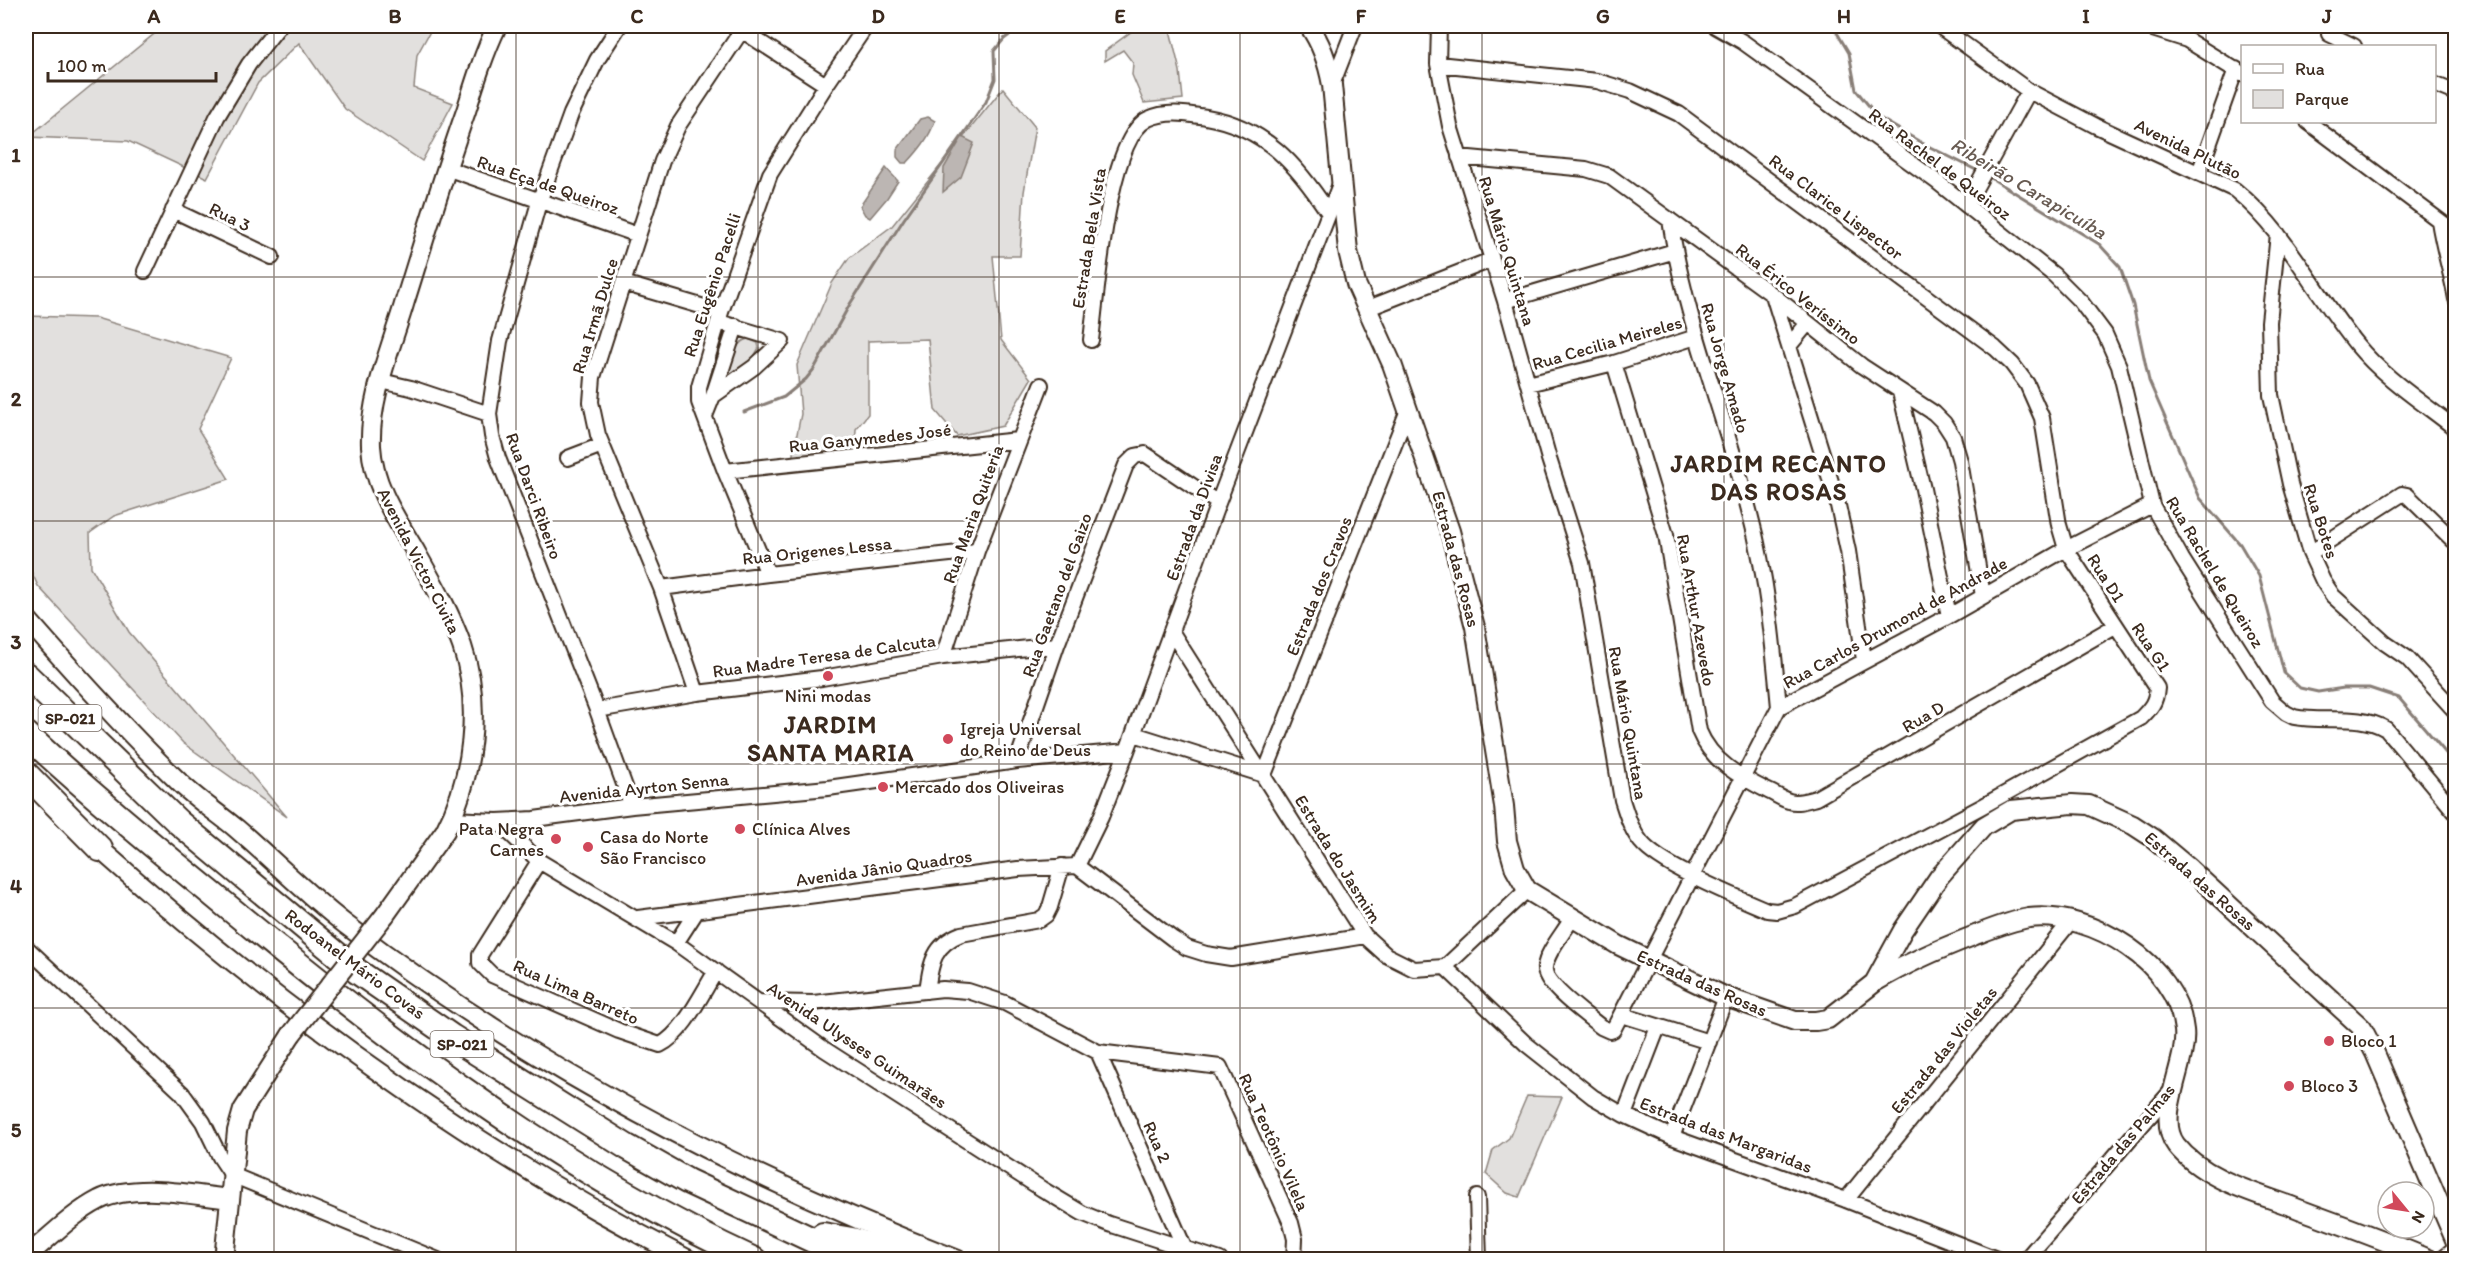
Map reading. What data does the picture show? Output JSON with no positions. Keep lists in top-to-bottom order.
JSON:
{
  "streets": {
    "highway": ["SP-021", "Rodoanel Mário Covas"],
    "main road": ["Estrada das Rosas", "Avenida Victor Civita", "Estrada das Palmas"],
    "street": [
      "Avenida Plutão",
      "Rua Rachel de Queiroz",
      "Rua Eça de Queiroz",
      "Rua Clarice Lispector",
      "Rua 3",
      "Estrada Bela Vista",
      "Rua Mário Quintana",
      "Rua Eugênio Pacelli",
      "Rua Érico Veríssimo",
      "Rua Irmã Dulce",
      "Rua Cecilia Meireles",
      "Rua Jorge Amado",
      "Rua Ganymedes José",
      "Rua Darci Ribeiro",
      "Rua Maria Quiteria",
      "Estrada da Divisa",
      "Rua Botes",
      "Rua Origenes Lessa",
      "Rua D1",
      "Estrada dos Cravos",
      "Rua Gaetano del Gaizo",
      "Rua Arthur Azevedo",
      "Rua Carlos Drumond de Andrade",
      "Rua G1",
      "Rua Madre Teresa de Calcuta",
      "Rua D",
      "Avenida Ayrton Senna",
      "Estrada do Jasmim",
      "Avenida Jânio Quadros",
      "Rua Lima Barreto",
      "Avenida Ulysses Guimarães",
      "Estrada das Violetas",
      "Estrada das Margaridas",
      "Rua 2",
      "Rua Teotônio Vilela"
    ]
  },
  "crossings": [
    ["Avenida Plutão", "Rua Botes"],
    ["Rua Rachel de Queiroz", "Rua Carlos Drumond de Andrade"],
    ["Rua Eça de Queiroz", "Rua Irmã Dulce"],
    ["Rua Eça de Queiroz", "Rua Darci Ribeiro"],
    ["Rua Eça de Queiroz", "Avenida Victor Civita"],
    ["Rua Clarice Lispector", "Rua Mário Quintana"],
    ["Rua Clarice Lispector", "Rua D1"],
    ["Rua Clarice Lispector", "Rua Carlos Drumond de Andrade"],
    ["Estrada Bela Vista", "Estrada da Divisa"],
    ["Rua Mário Quintana", "Rua Érico Veríssimo"],
    ["Rua Mário Quintana", "Rua Cecilia Meireles"],
    ["Rua Mário Quintana", "Rua Carlos Drumond de Andrade"],
    ["Rua Mário Quintana", "Rua G1"],
    ["Rua Eugênio Pacelli", "Rua Ganymedes José"],
    ["Rua Eugênio Pacelli", "Rua Origenes Lessa"],
    ["Rua Érico Veríssimo", "Rua Jorge Amado"],
    ["Rua Érico Veríssimo", "Rua Carlos Drumond de Andrade"],
    ["Rua Irmã Dulce", "Rua Origenes Lessa"],
    ["Rua Irmã Dulce", "Rua Madre Teresa de Calcuta"],
    ["Rua Cecilia Meireles", "Rua Jorge Amado"],
    ["Rua Cecilia Meireles", "Rua Arthur Azevedo"],
    ["Rua Jorge Amado", "Rua Carlos Drumond de Andrade"],
    ["Rua Ganymedes José", "Rua Maria Quiteria"],
    ["Rua Darci Ribeiro", "Rua Madre Teresa de Calcuta"],
    ["Rua Darci Ribeiro", "Avenida Ayrton Senna"],
    ["Rua Maria Quiteria", "Rua Origenes Lessa"],
    ["Rua Maria Quiteria", "Rua Madre Teresa de Calcuta"],
    ["Estrada da Divisa", "Estrada das Rosas"],
    ["Estrada da Divisa", "Rua Gaetano del Gaizo"],
    ["Estrada da Divisa", "Avenida Ayrton Senna"],
    ["Estrada da Divisa", "Estrada do Jasmim"],
    ["Estrada da Divisa", "Avenida Jânio Quadros"],
    ["Estrada das Rosas", "Estrada dos Cravos"],
    ["Estrada das Rosas", "Rua Carlos Drumond de Andrade"],
    ["Estrada das Rosas", "Estrada das Palmas"],
    ["Avenida Victor Civita", "Avenida Ayrton Senna"],
    ["Rua D1", "Rua Carlos Drumond de Andrade"],
    ["Rua D1", "Rua G1"],
    ["Rua D1", "Rua D"],
    ["Estrada dos Cravos", "Estrada do Jasmim"],
    ["Rua Gaetano del Gaizo", "Rua Madre Teresa de Calcuta"],
    ["Rua Gaetano del Gaizo", "Avenida Ayrton Senna"],
    ["Rua Arthur Azevedo", "Rua Carlos Drumond de Andrade"],
    ["Rua Arthur Azevedo", "Rua D"],
    ["Rua Carlos Drumond de Andrade", "Rua D"],
    ["Rua G1", "Rua D"],
    ["Avenida Ayrton Senna", "Avenida Ulysses Guimarães"],
    ["Estrada do Jasmim", "Estrada das Margaridas"],
    ["Avenida Jânio Quadros", "Avenida Ulysses Guimarães"],
    ["Rua Lima Barreto", "Avenida Ulysses Guimarães"],
    ["Avenida Ulysses Guimarães", "Rua 2"],
    ["Avenida Ulysses Guimarães", "Rua Teotônio Vilela"],
    ["Estrada das Violetas", "Estrada das Margaridas"],
    ["Estrada das Violetas", "Estrada das Palmas"],
    ["Rua 2", "Rua Teotônio Vilela"]
  ],
  "districts": ["JARDIM RECANTO DAS ROSAS", "JARDIM SANTA MARIA"],
  "water": ["Ribeirão Carapicuíba"],
  "places": [
    "Nini modas",
    "Igreja Universal do Reino de Deus",
    "Mercado dos Oliveiras",
    "Clínica Alves",
    "Pata Negra Carnes",
    "Casa do Norte São Francisco",
    "Bloco 1",
    "Bloco 3"
  ],
  "legend": ["Rua", "Parque"],
  "scale_bar": "100 m",
  "north": "bottom right",
  "grid": {
    "columns": [
      "A",
      "B",
      "C",
      "D",
      "E",
      "F",
      "G",
      "H",
      "I",
      "J"
    ],
    "rows": [
      "1",
      "2",
      "3",
      "4",
      "5"
    ]
  }
}
